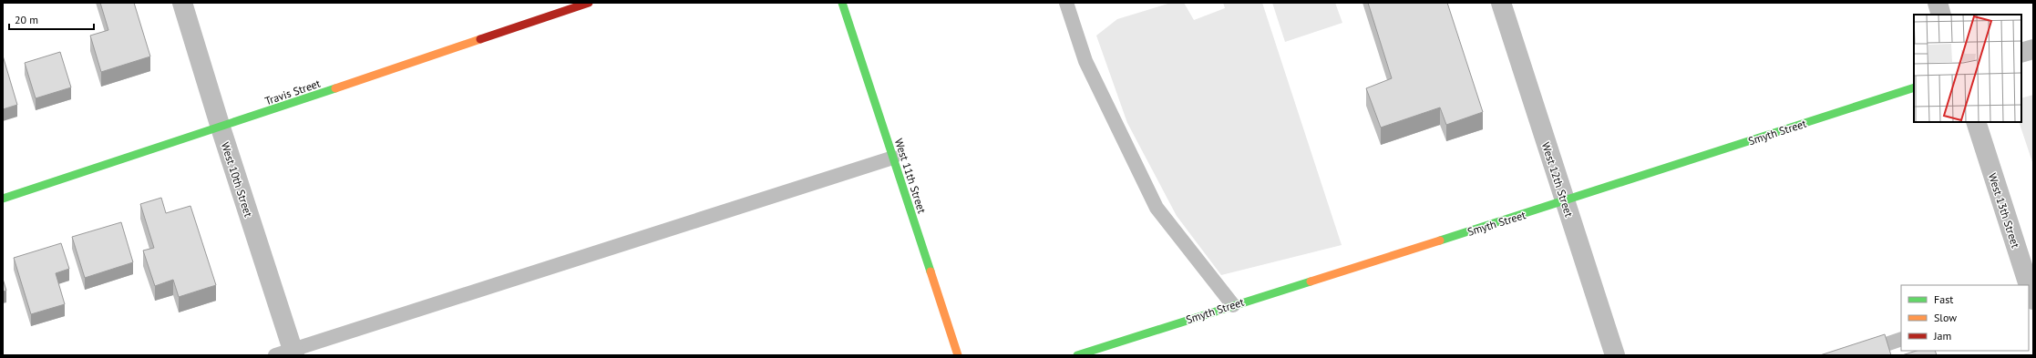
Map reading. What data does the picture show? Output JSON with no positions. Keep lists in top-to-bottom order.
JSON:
{
  "streets": {
    "street": [
      "Travis Street",
      "Smyth Street",
      "West 11th Street",
      "West 10th Street",
      "West 12th Street",
      "West 13th Street"
    ]
  },
  "crossings": [
    ["Travis Street", "West 10th Street"],
    ["Smyth Street", "West 12th Street"]
  ],
  "legend": ["Fast", "Slow", "Jam"],
  "scale_bar": "20 m"
}
